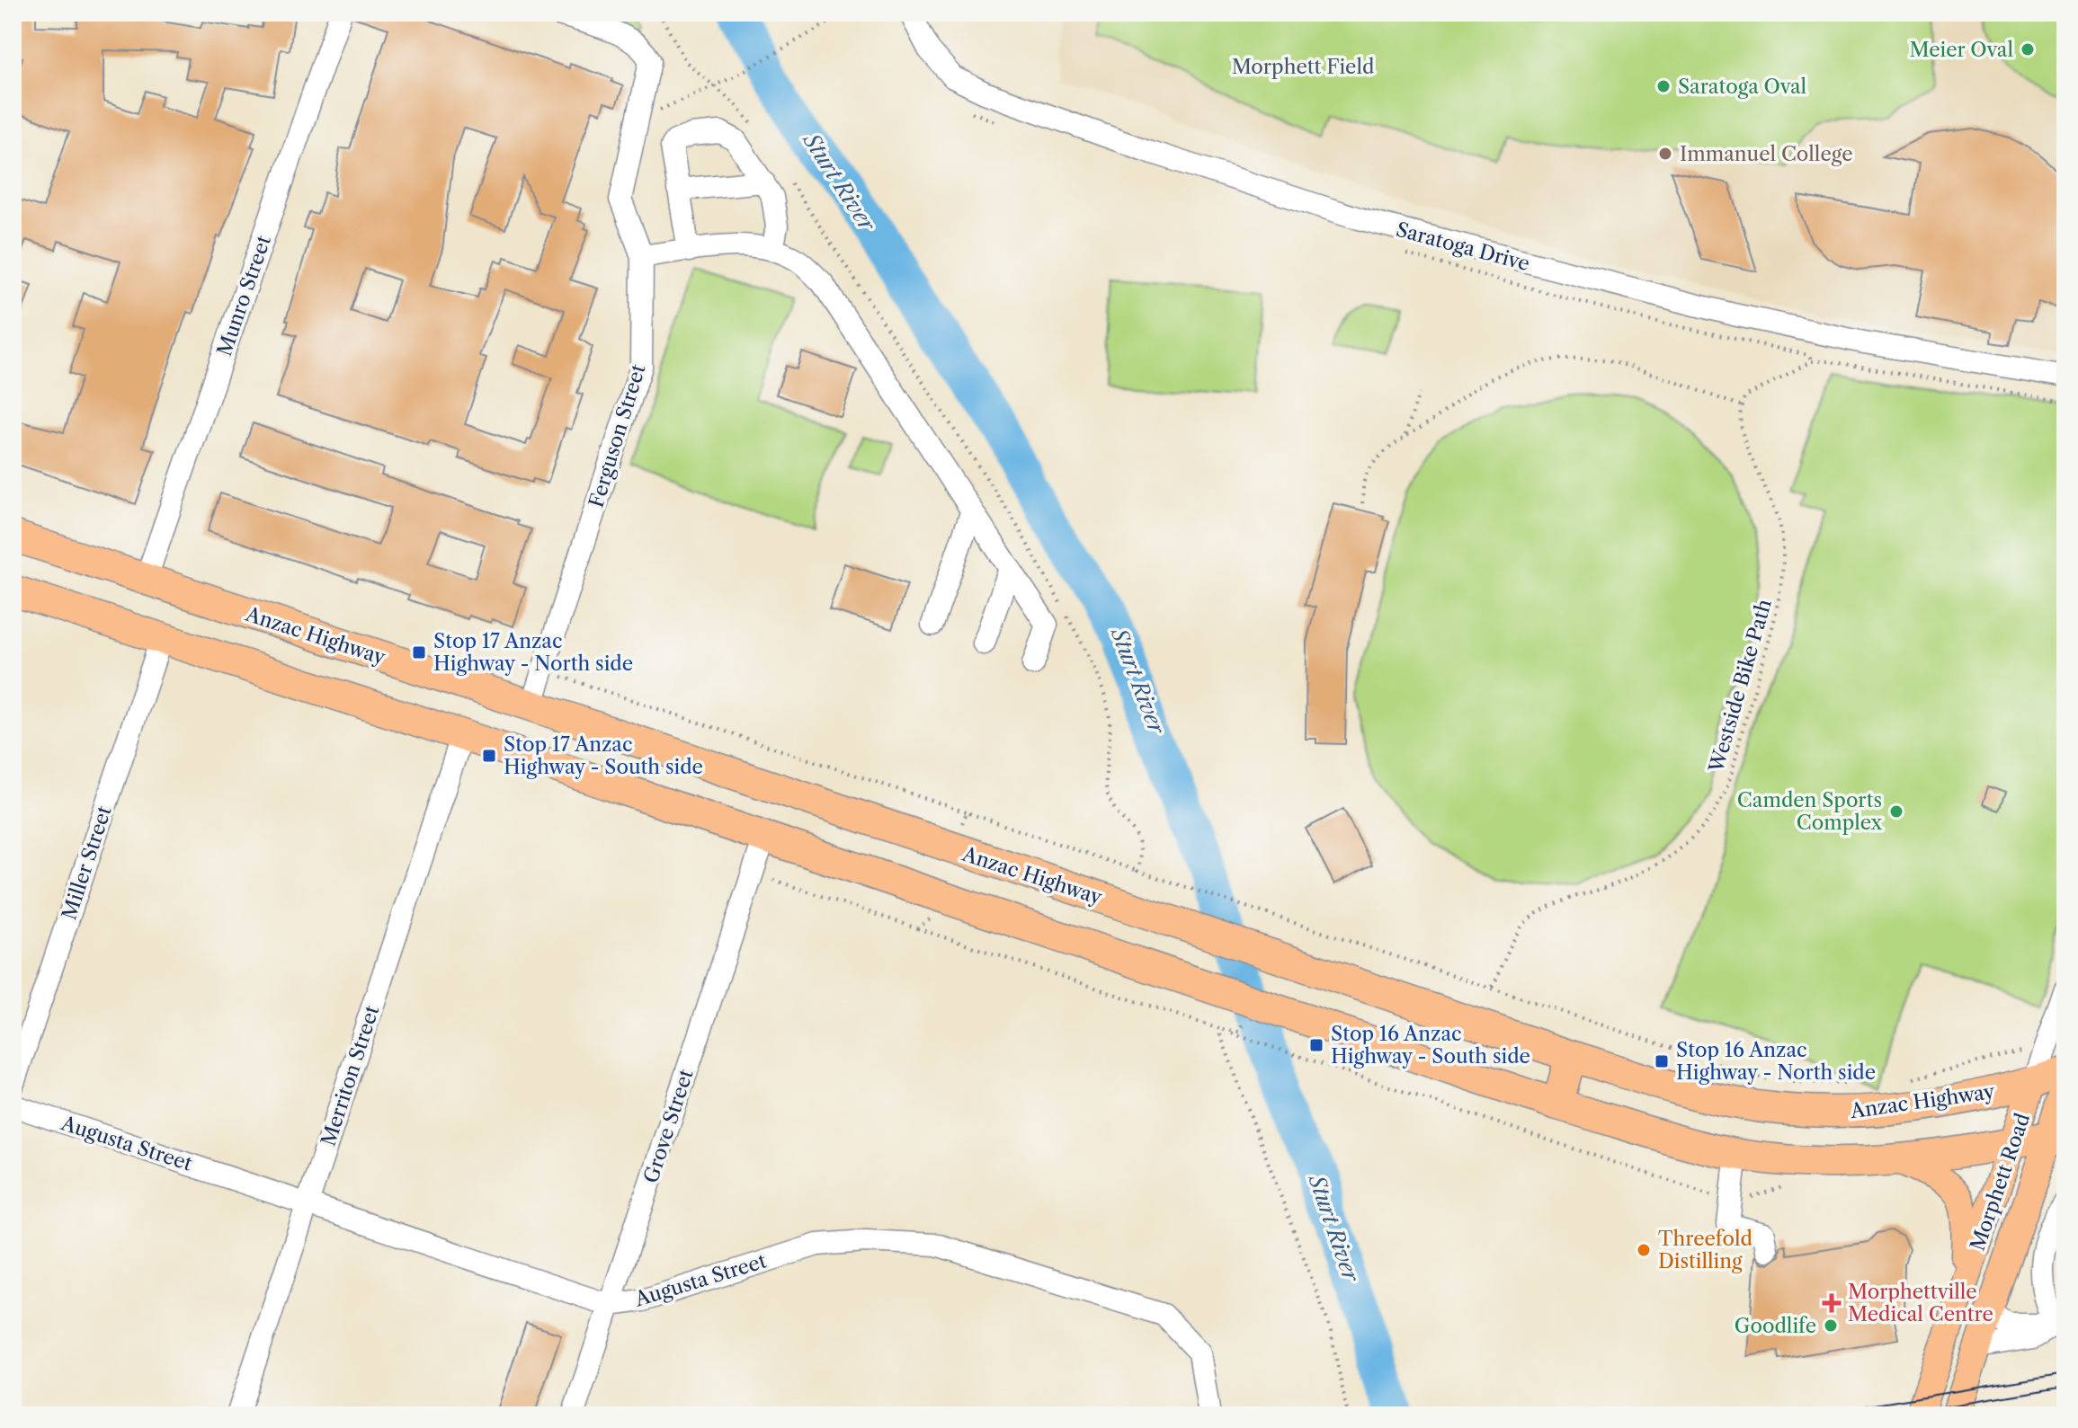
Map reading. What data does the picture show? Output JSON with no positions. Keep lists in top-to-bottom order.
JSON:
{
  "streets": {
    "highway": ["Anzac Highway"],
    "main road": ["Morphett Road"],
    "street": [
      "Saratoga Drive",
      "Munro Street",
      "Ferguson Street",
      "Miller Street",
      "Merriton Street",
      "Grove Street",
      "Augusta Street"
    ],
    "path": ["Westside Bike Path"]
  },
  "crossings": [
    ["Munro Street", "Anzac Highway"],
    ["Ferguson Street", "Anzac Highway"],
    ["Anzac Highway", "Morphett Road"],
    ["Merriton Street", "Augusta Street"],
    ["Grove Street", "Augusta Street"]
  ],
  "water": ["Sturt River"],
  "parks": ["Morphett Field"],
  "places": {
    "other": [
      "Meier Oval",
      "Saratoga Oval",
      "Immanuel College",
      "Camden Sports Complex",
      "Threefold Distilling",
      "Goodlife"
    ],
    "transit": [
      "Stop 17 Anzac Highway - North side",
      "Stop 17 Anzac Highway - South side",
      "Stop 16 Anzac Highway - South side",
      "Stop 16 Anzac Highway - North side"
    ],
    "health": ["Morphettville Medical Centre"]
  }
}
